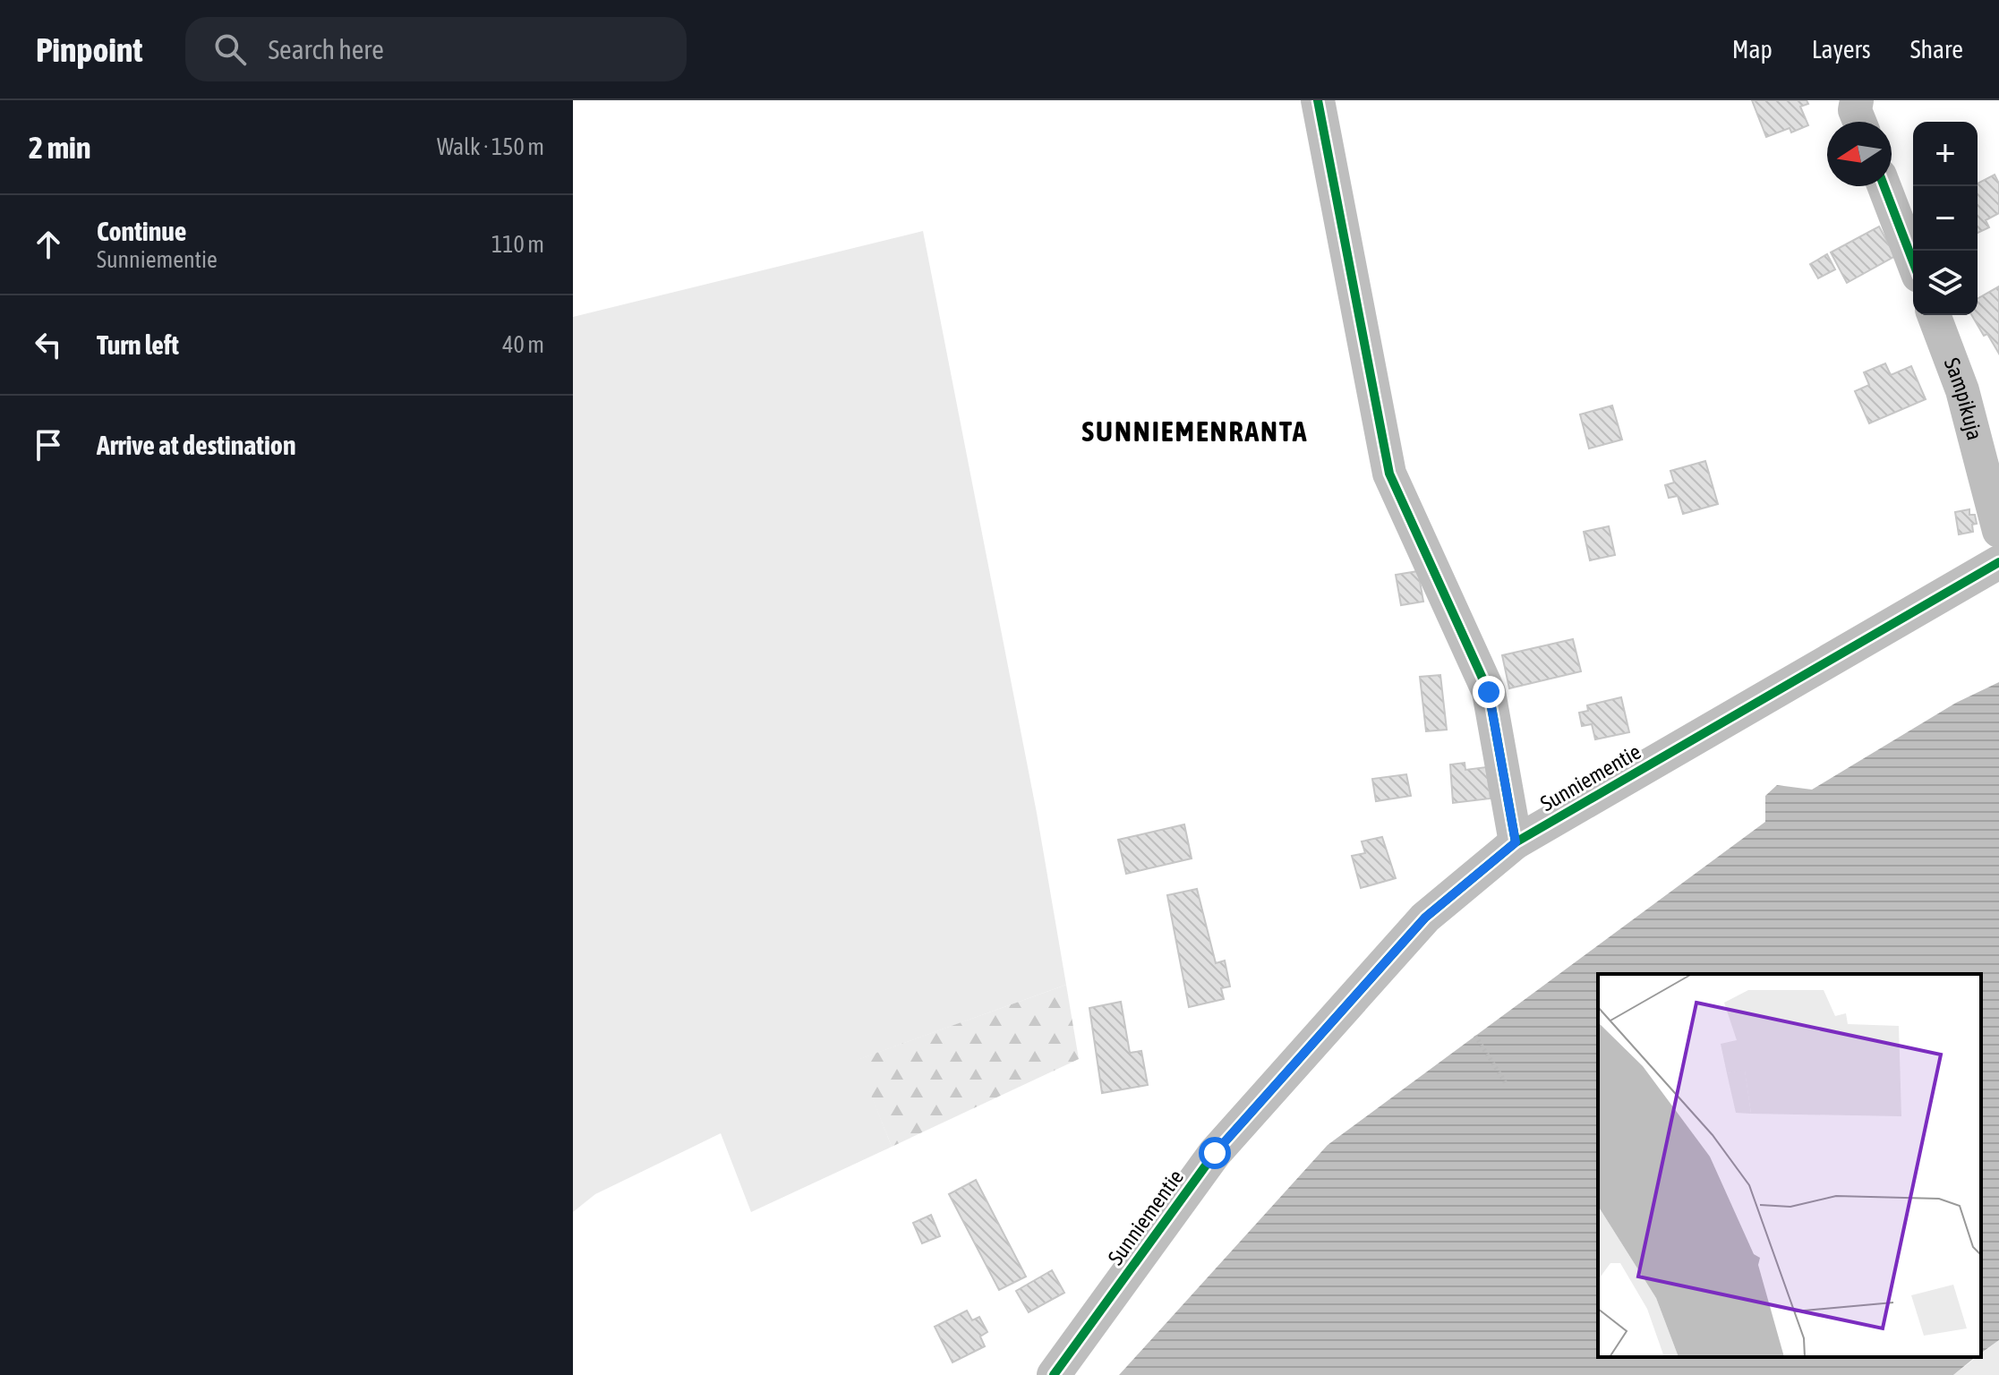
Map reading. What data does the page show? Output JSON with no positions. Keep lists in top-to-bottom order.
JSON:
{
  "streets": {
    "street": ["Sampikuja", "Sunniementie"]
  },
  "districts": ["SUNNIEMENRANTA"],
  "north": "left",
  "page": {
    "header": "Pinpoint",
    "search": "Search here",
    "nav": ["Map", "Layers", "Share"],
    "heading": ["2 min", "Walk · 150 m"],
    "map_buttons": ["+", "−"],
    "list": [
      ["Continue", "Sunniementie", "110 m"],
      ["Turn left", "40 m"],
      "Arrive at destination"
    ]
  }
}
